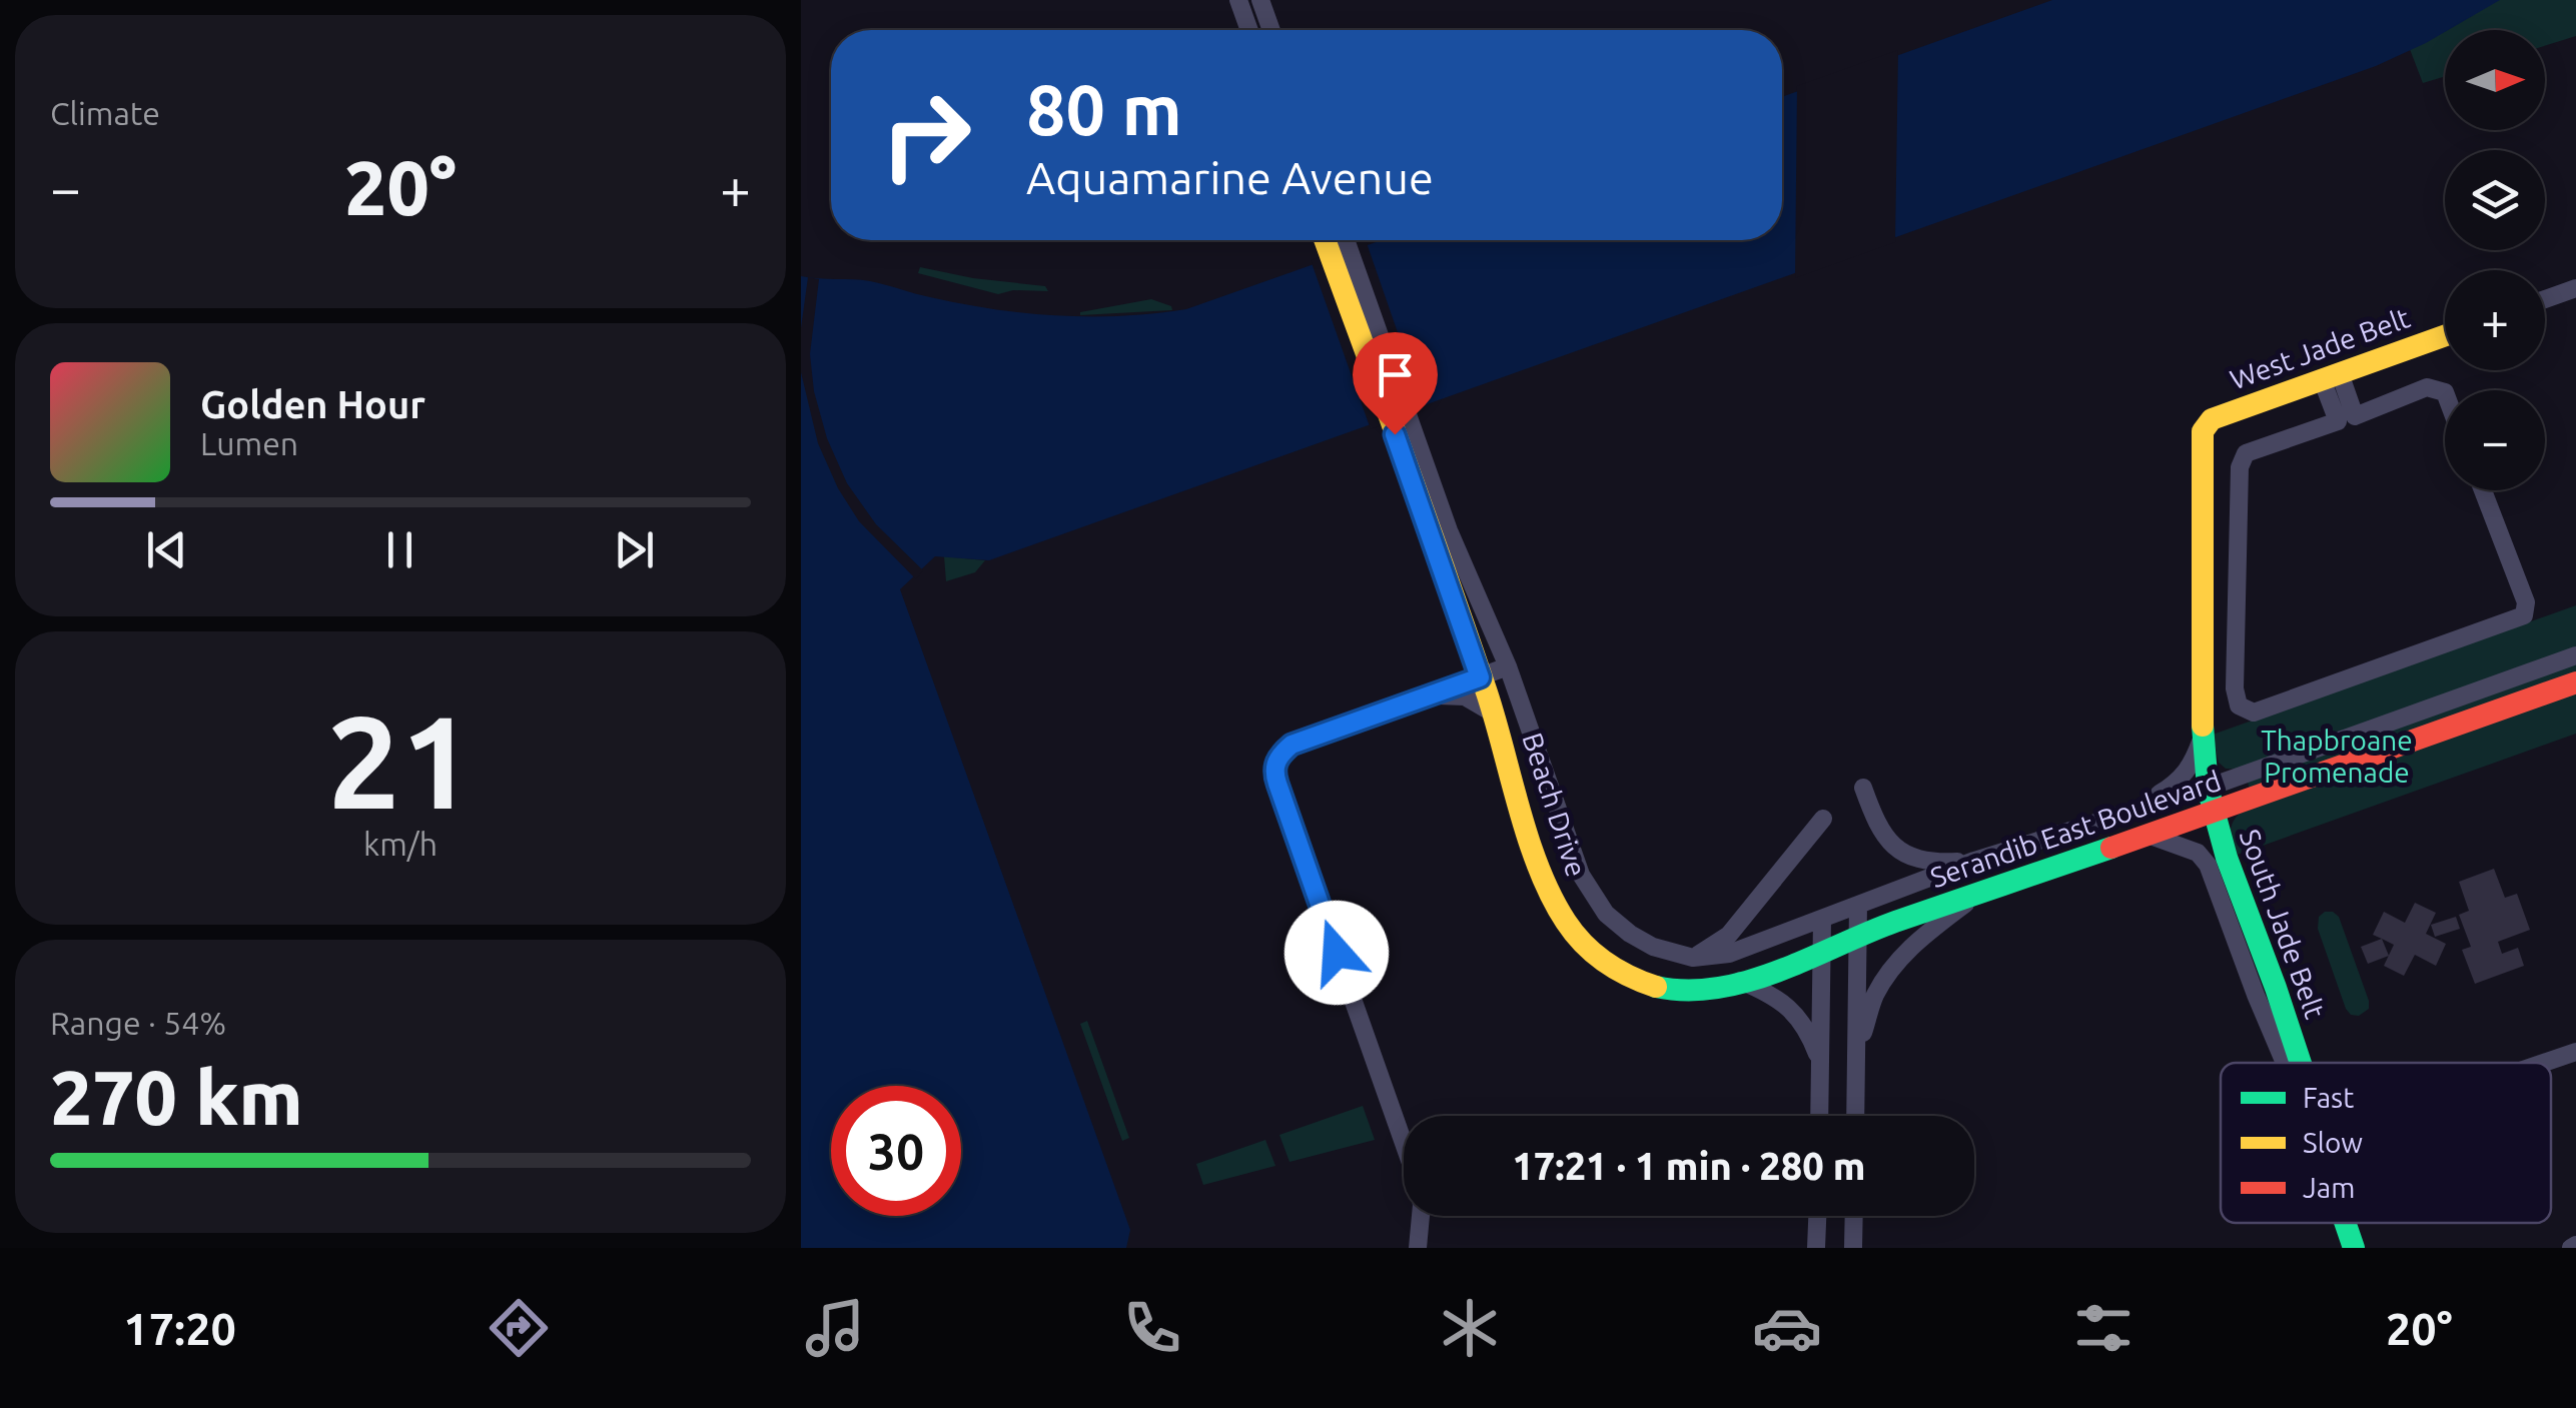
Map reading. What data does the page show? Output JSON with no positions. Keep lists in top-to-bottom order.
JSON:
{
  "streets": {
    "street": [
      "West Jade Belt",
      "Beach Drive",
      "Serandib East Boulevard",
      "South Jade Belt"
    ]
  },
  "crossings": [
    ["West Jade Belt", "South Jade Belt"],
    ["Beach Drive", "Serandib East Boulevard"],
    ["Serandib East Boulevard", "South Jade Belt"]
  ],
  "parks": ["Thapbroane Promenade"],
  "legend": ["Fast", "Slow", "Jam"],
  "north": "right",
  "page": {
    "tile": [
      "Climate",
      ["21", "km/h"],
      ["Range · 54%", "270 km"]
    ],
    "map_buttons": ["+", "−"],
    "turn": ["80 m", "Aquamarine Avenue"],
    "heat": ["−", "20°", "+"],
    "song": ["Golden Hour", "Lumen"],
    "limit": "30",
    "trip": "17:21 · 1 min · 280 m",
    "tabs": ["17:20", "20°"]
  }
}
